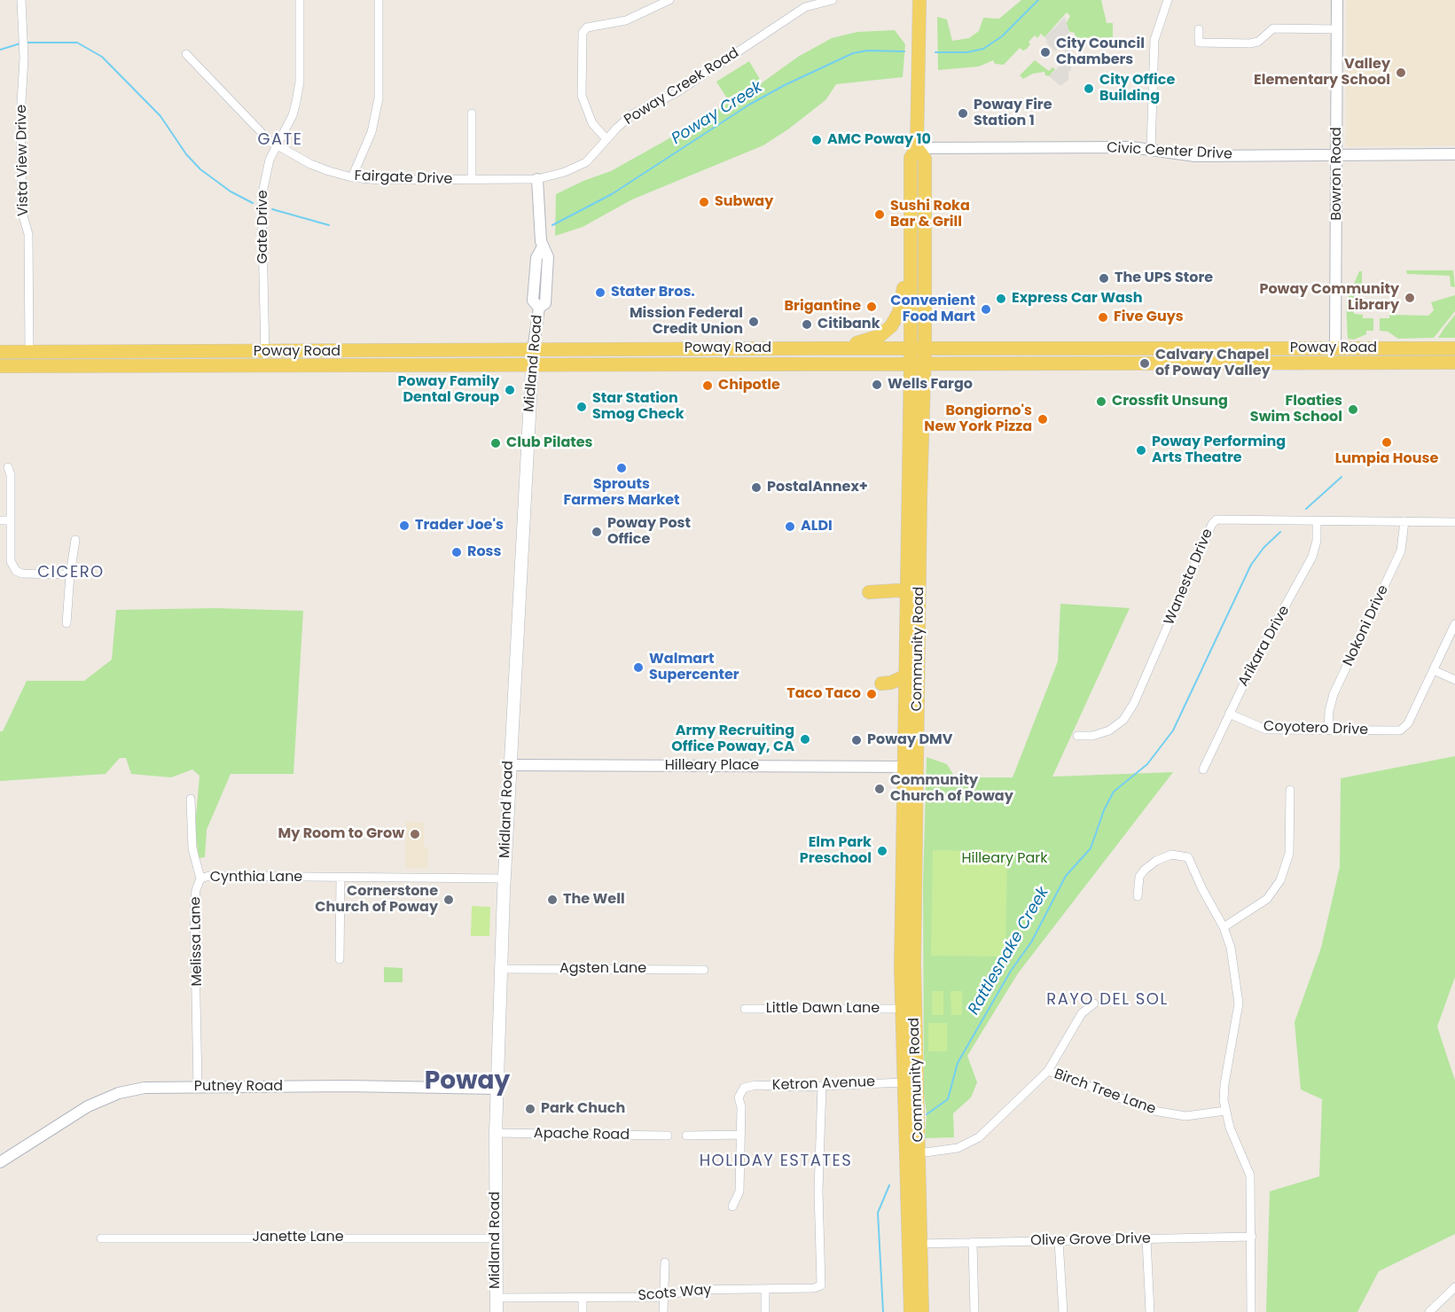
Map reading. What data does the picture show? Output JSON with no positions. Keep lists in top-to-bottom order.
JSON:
{
  "streets": {
    "main road": ["Poway Road", "Midland Road", "Community Road"],
    "street": [
      "Poway Creek Road",
      "Civic Center Drive",
      "Vista View Drive",
      "Bowron Road",
      "Fairgate Drive",
      "Gate Drive",
      "Wanesta Drive",
      "Nokoni Drive",
      "Arikara Drive",
      "Coyotero Drive",
      "Hilleary Place",
      "Cynthia Lane",
      "Melissa Lane",
      "Agsten Lane",
      "Little Dawn Lane",
      "Ketron Avenue",
      "Putney Road",
      "Birch Tree Lane",
      "Apache Road",
      "Janette Lane",
      "Olive Grove Drive",
      "Scots Way"
    ]
  },
  "crossings": [
    ["Poway Creek Road", "Fairgate Drive"],
    ["Poway Creek Road", "Midland Road"],
    ["Civic Center Drive", "Bowron Road"],
    ["Civic Center Drive", "Community Road"],
    ["Vista View Drive", "Poway Road"],
    ["Bowron Road", "Poway Road"],
    ["Fairgate Drive", "Gate Drive"],
    ["Fairgate Drive", "Midland Road"],
    ["Gate Drive", "Poway Road"],
    ["Poway Road", "Midland Road"],
    ["Poway Road", "Community Road"],
    ["Midland Road", "Hilleary Place"],
    ["Midland Road", "Cynthia Lane"],
    ["Midland Road", "Agsten Lane"],
    ["Midland Road", "Putney Road"],
    ["Midland Road", "Apache Road"],
    ["Midland Road", "Janette Lane"],
    ["Midland Road", "Scots Way"],
    ["Wanesta Drive", "Nokoni Drive"],
    ["Wanesta Drive", "Arikara Drive"],
    ["Nokoni Drive", "Coyotero Drive"],
    ["Arikara Drive", "Coyotero Drive"],
    ["Community Road", "Hilleary Place"],
    ["Community Road", "Little Dawn Lane"],
    ["Community Road", "Ketron Avenue"],
    ["Community Road", "Olive Grove Drive"],
    ["Cynthia Lane", "Melissa Lane"],
    ["Melissa Lane", "Putney Road"],
    ["Ketron Avenue", "Scots Way"]
  ],
  "districts": [
    "GATE",
    "CICERO",
    "RAYO DEL SOL",
    "Poway",
    "HOLIDAY ESTATES"
  ],
  "water": ["Poway Creek", "Rattlesnake Creek"],
  "parks": ["Hilleary Park"],
  "places": [
    "City Council Chambers",
    "Valley Elementary School",
    "City Office Building",
    "Poway Fire Station 1",
    "AMC Poway 10",
    "Subway",
    "Sushi Roka Bar & Grill",
    "The UPS Store",
    "Stater Bros.",
    "Poway Community Library",
    "Express Car Wash",
    "Brigantine",
    "Convenient Food Mart",
    "Five Guys",
    "Mission Federal Credit Union",
    "Citibank",
    "Calvary Chapel of Poway Valley",
    "Wells Fargo",
    "Chipotle",
    "Poway Family Dental Group",
    "Crossfit Unsung",
    "Star Station Smog Check",
    "Floaties Swim School",
    "Bongiorno's New York Pizza",
    "Lumpia House",
    "Club Pilates",
    "Poway Performing Arts Theatre",
    "Sprouts Farmers Market",
    "PostalAnnex+",
    "Trader Joe's",
    "ALDI",
    "Poway Post Office",
    "Ross",
    "Walmart Supercenter",
    "Taco Taco",
    "Army Recruiting Office Poway, CA",
    "Poway DMV",
    "Community Church of Poway",
    "My Room to Grow",
    "Elm Park Preschool",
    "Cornerstone Church of Poway",
    "The Well",
    "Park Chuch"
  ]
}
